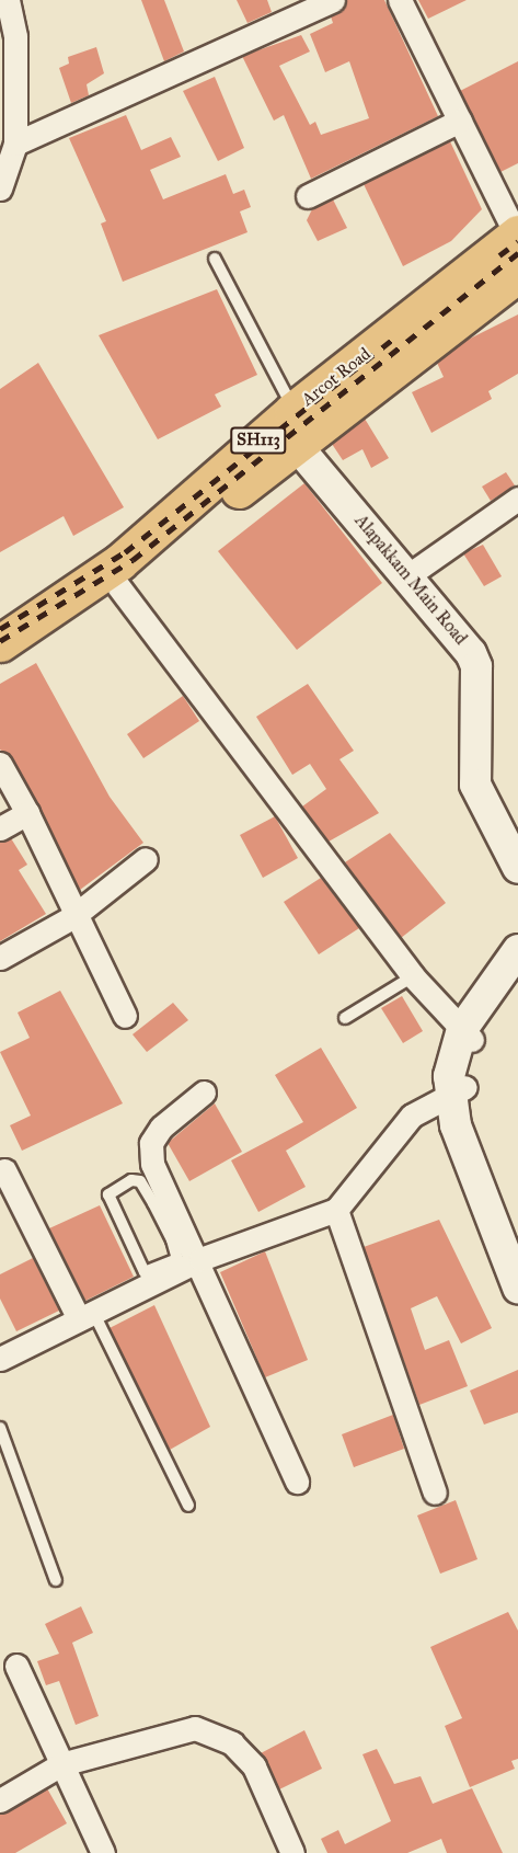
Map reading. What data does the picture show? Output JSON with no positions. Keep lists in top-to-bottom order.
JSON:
{
  "streets": {
    "main road": ["Arcot Road", "SH113", "Alapakkam Main Road"]
  },
  "crossings": [
    ["Arcot Road", "Alapakkam Main Road"]
  ]
}
